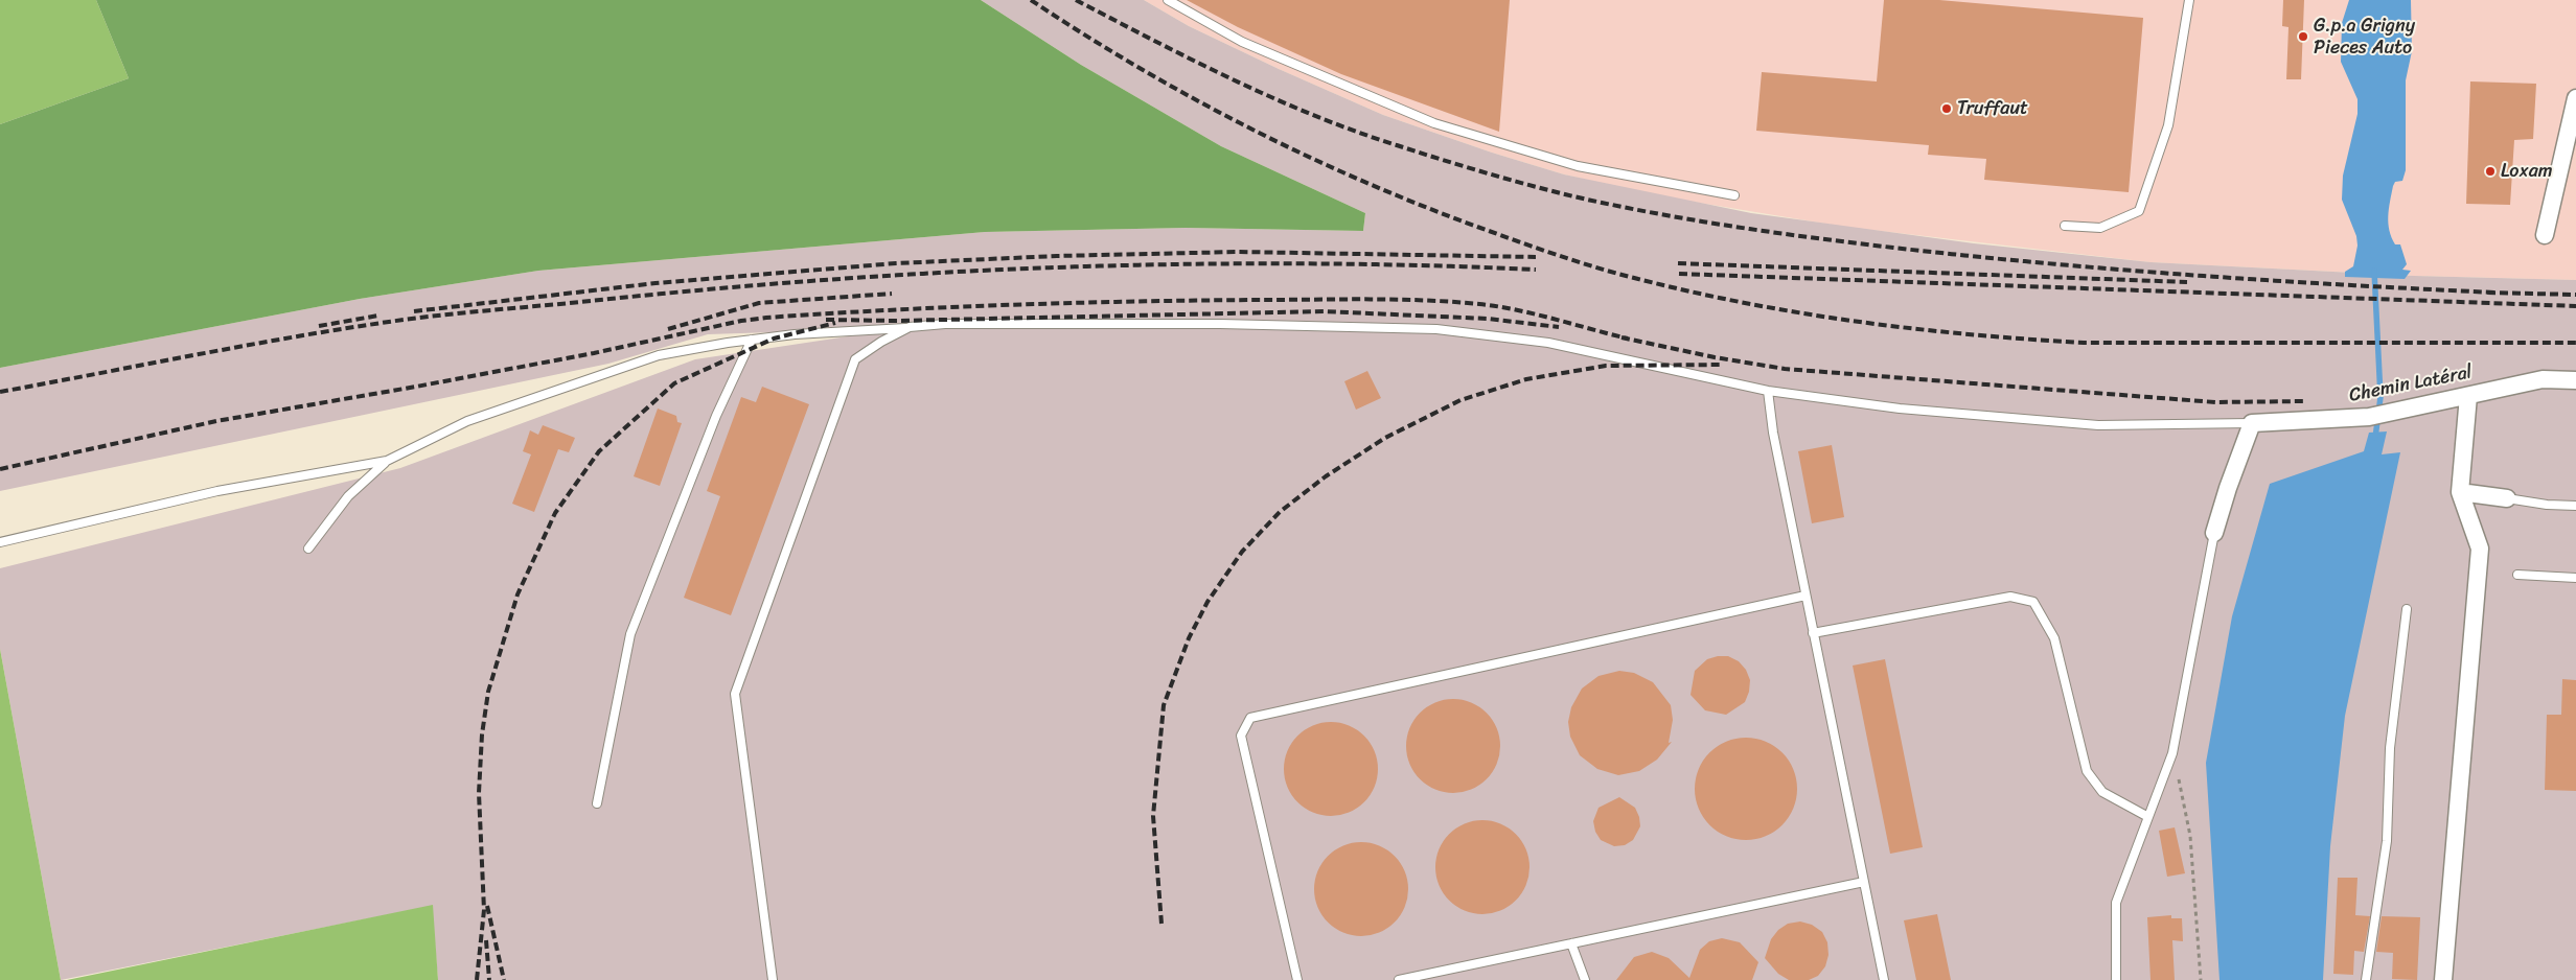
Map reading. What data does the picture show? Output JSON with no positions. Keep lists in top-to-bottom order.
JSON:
{
  "streets": {
    "street": ["Chemin Latéral"]
  },
  "places": ["G.p.a Grigny Pieces Auto", "Truffaut", "Loxam"]
}
